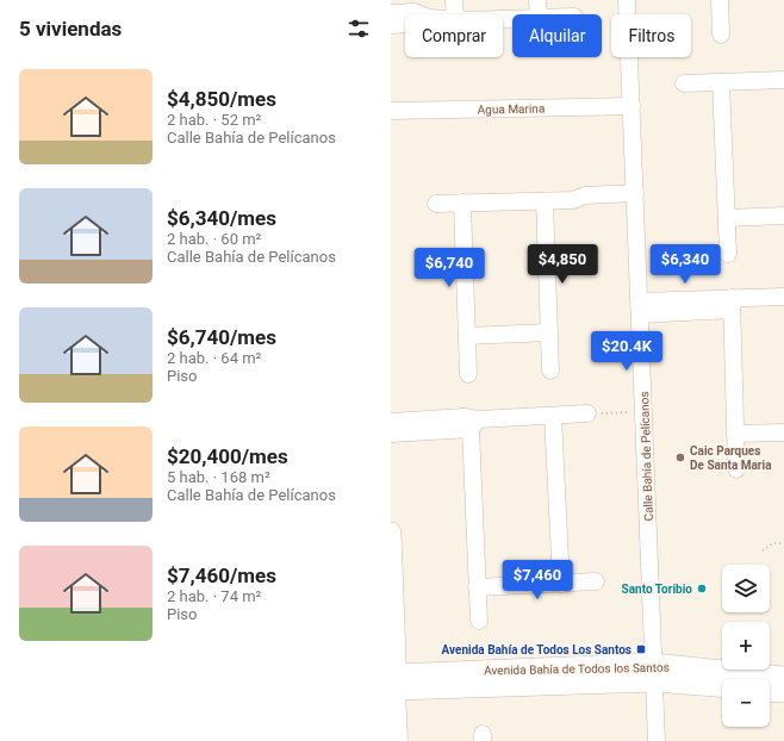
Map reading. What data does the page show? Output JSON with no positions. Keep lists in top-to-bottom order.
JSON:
{
  "streets": {
    "street": ["Agua Marina", "Calle Bahía de Pelícanos", "Avenida Bahía de Todos los Santos"]
  },
  "crossings": [
    ["Agua Marina", "Calle Bahía de Pelícanos"],
    ["Calle Bahía de Pelícanos", "Avenida Bahía de Todos los Santos"]
  ],
  "places": {
    "other": ["Caic Parques De Santa Maria", "Santo Toribio"],
    "transit": ["Avenida Bahía de Todos Los Santos"]
  },
  "page": {
    "heading": "5 viviendas",
    "chip": ["Comprar", "Alquilar", "Filtros"],
    "list": [
      {
        "name": "$4,850/mes",
        "note": "2 hab. · 52 m² · Calle Bahía de Pelícanos"
      },
      {
        "name": "$6,340/mes",
        "note": "2 hab. · 60 m² · Calle Bahía de Pelícanos"
      },
      {
        "name": "$6,740/mes",
        "note": "2 hab. · 64 m² · Piso"
      },
      {
        "name": "$20,400/mes",
        "note": "5 hab. · 168 m² · Calle Bahía de Pelícanos"
      },
      {
        "name": "$7,460/mes",
        "note": "2 hab. · 74 m² · Piso"
      }
    ],
    "price": [
      "$4,850",
      "$6,340",
      "$6,740",
      "$20.4K",
      "$7,460"
    ],
    "map_buttons": ["+", "−"]
  }
}
